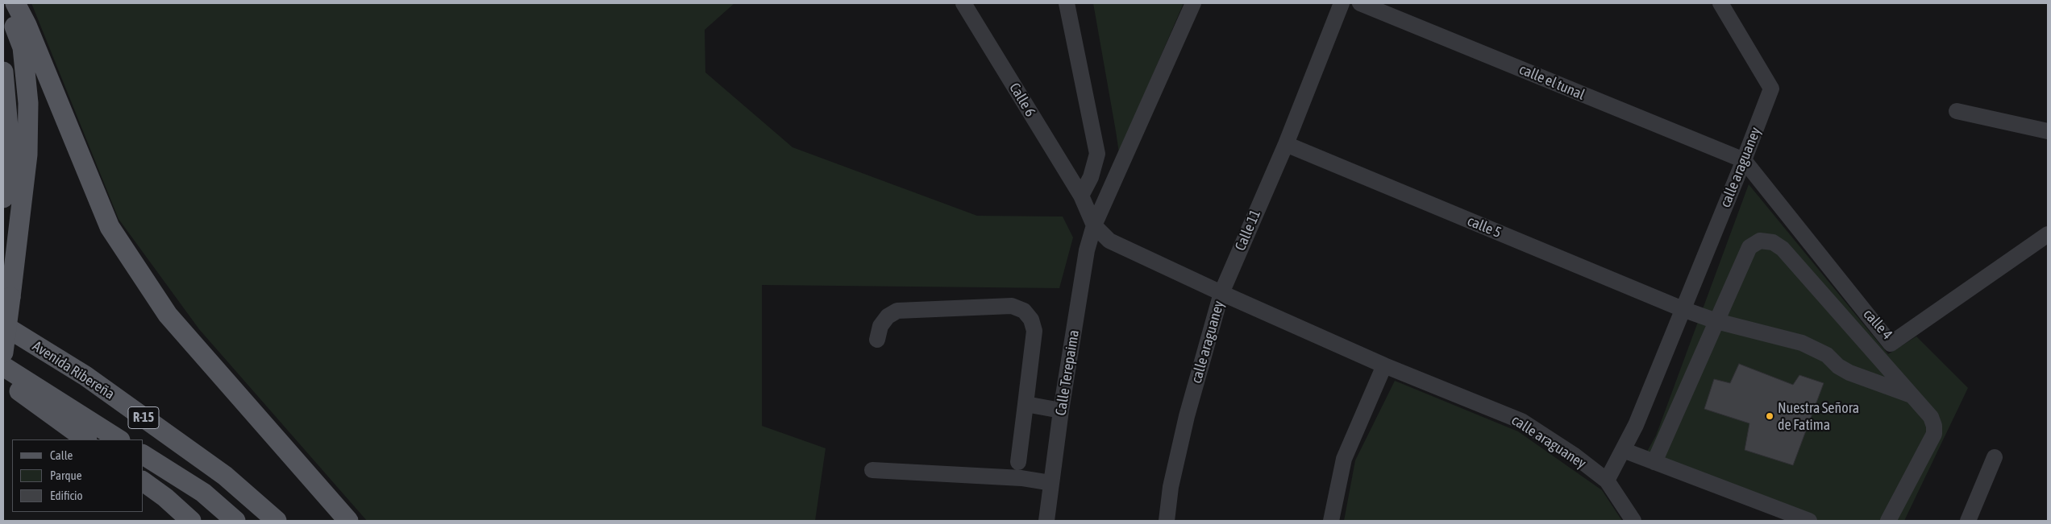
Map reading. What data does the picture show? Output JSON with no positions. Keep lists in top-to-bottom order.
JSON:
{
  "streets": {
    "main road": ["Avenida Ribereña", "R-15"],
    "street": [
      "calle el tunal",
      "Calle 6",
      "calle araguaney",
      "calle 5",
      "Calle 11",
      "calle 4",
      "Calle Terepaima"
    ]
  },
  "crossings": [
    ["calle el tunal", "calle araguaney"],
    ["calle el tunal", "calle 4"],
    ["calle araguaney", "calle 5"],
    ["calle araguaney", "Calle 11"],
    ["calle araguaney", "calle 4"],
    ["calle 5", "Calle 11"]
  ],
  "places": ["Nuestra Señora de Fatima"],
  "legend": ["Calle", "Parque", "Edificio"]
}
